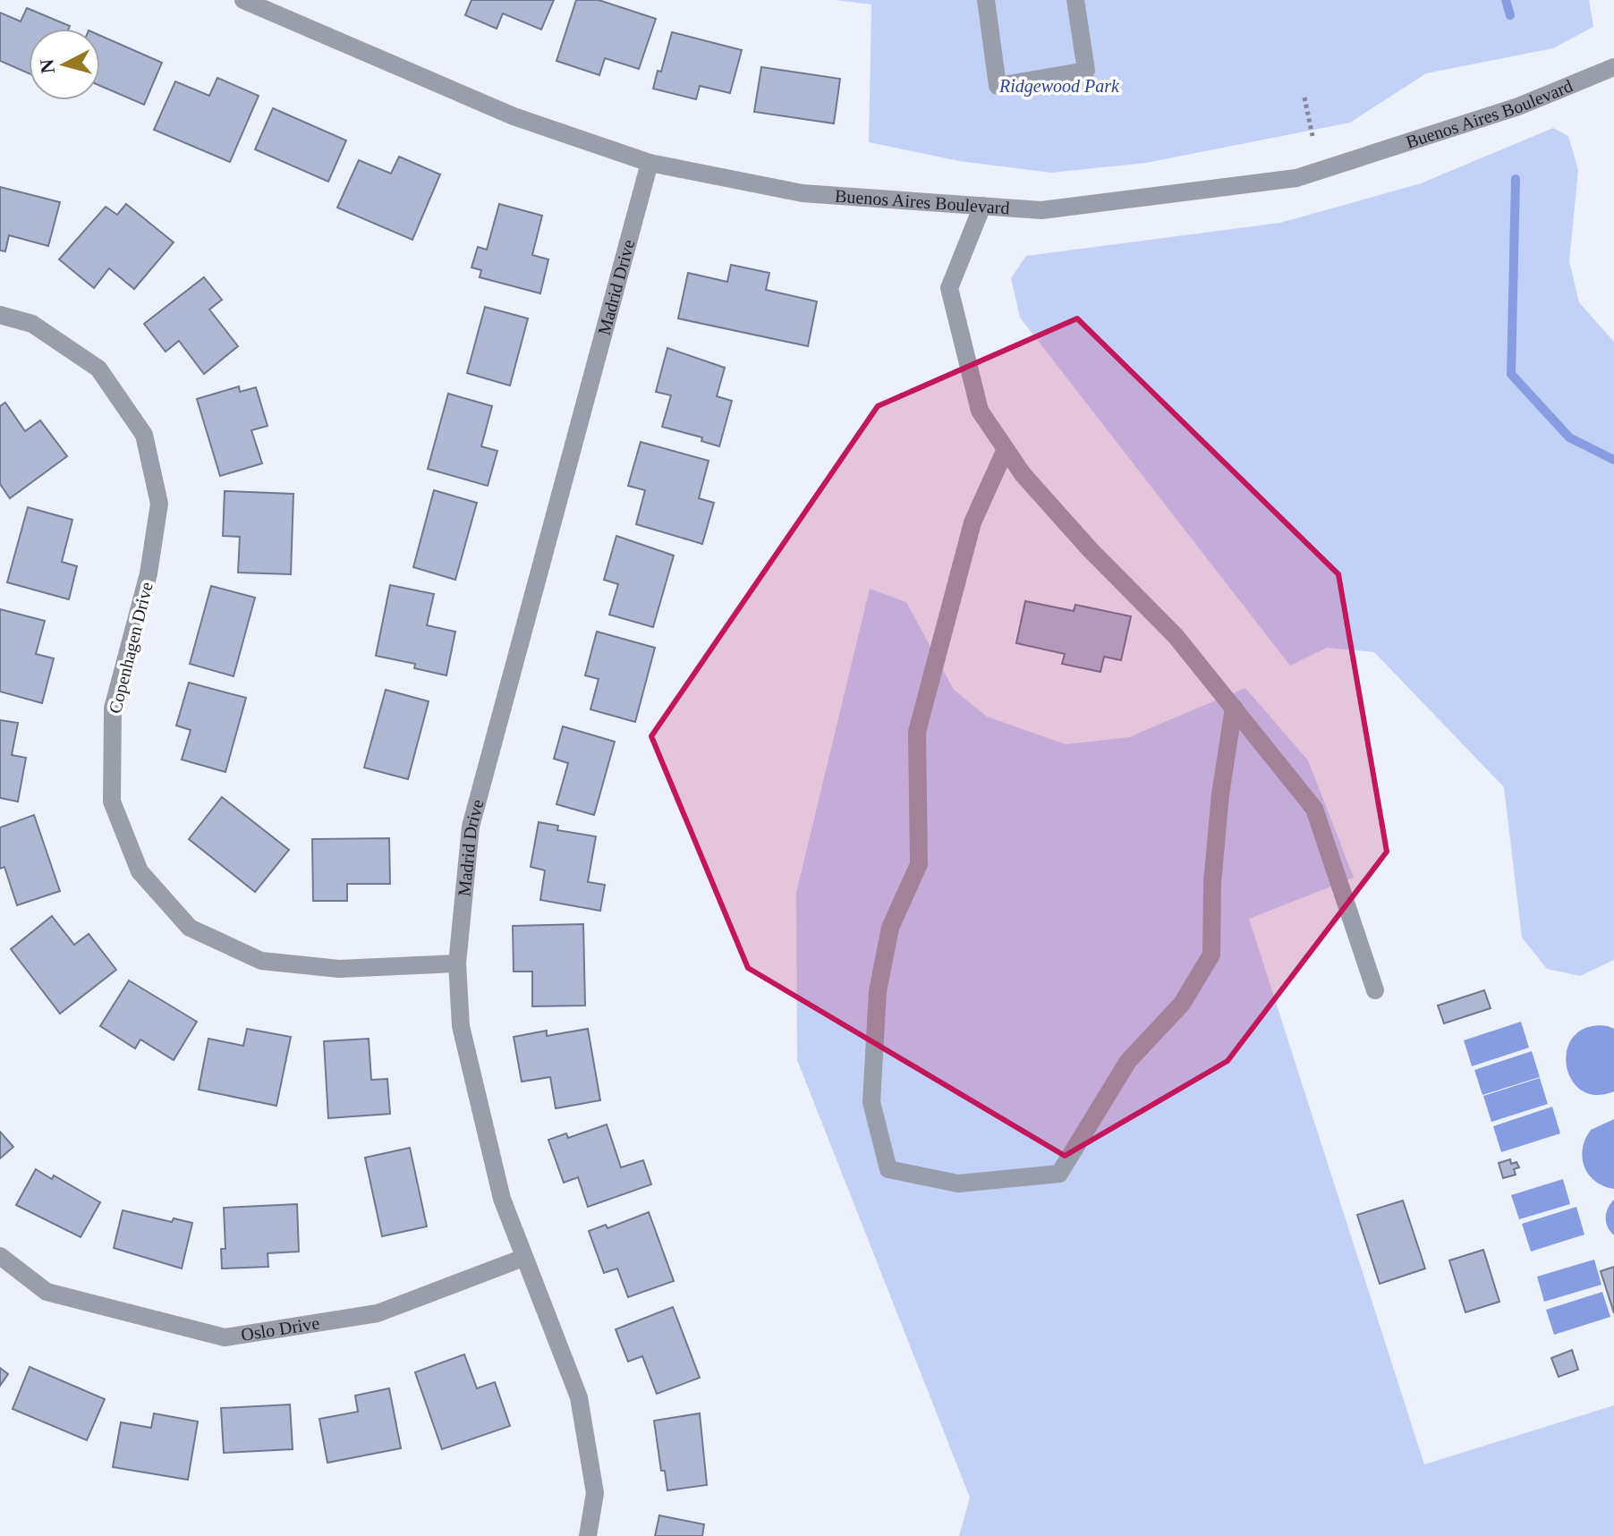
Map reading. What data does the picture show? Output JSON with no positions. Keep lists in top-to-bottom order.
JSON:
{
  "streets": {
    "street": [
      "Buenos Aires Boulevard",
      "Madrid Drive",
      "Copenhagen Drive",
      "Oslo Drive"
    ]
  },
  "crossings": [
    ["Buenos Aires Boulevard", "Madrid Drive"],
    ["Madrid Drive", "Copenhagen Drive"],
    ["Madrid Drive", "Oslo Drive"]
  ],
  "parks": ["Ridgewood Park"],
  "north": "left"
}
